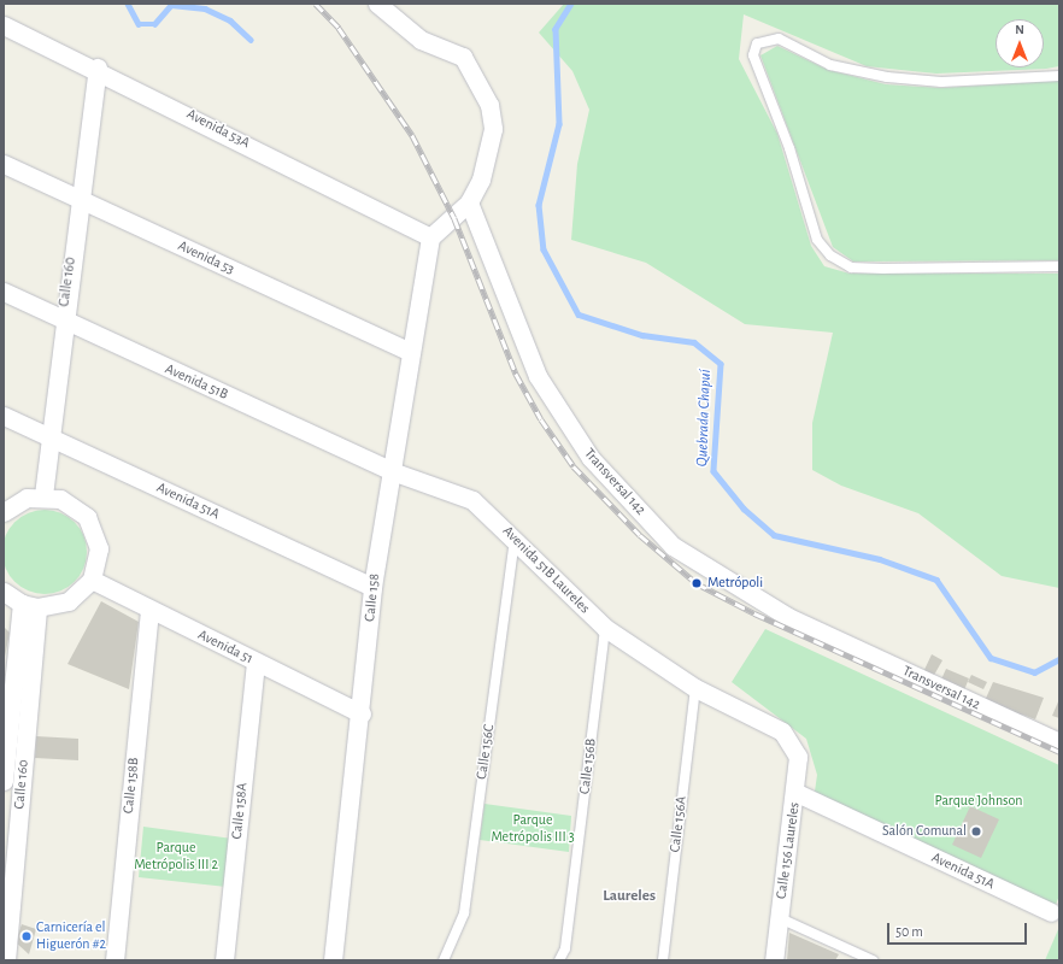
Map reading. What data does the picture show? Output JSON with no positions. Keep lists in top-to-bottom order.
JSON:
{
  "streets": {
    "street": [
      "Avenida 53A",
      "Avenida 53",
      "Calle 160",
      "Avenida 51B",
      "Transversal 142",
      "Avenida 51A",
      "Avenida 51B Laureles",
      "Calle 158",
      "Avenida 51",
      "Calle 158B",
      "Calle 158A",
      "Calle 156 Laureles"
    ],
    "lane": ["Calle 156C", "Calle 156B", "Calle 156A"]
  },
  "crossings": [
    ["Avenida 53A", "Calle 160"],
    ["Avenida 53A", "Calle 158"],
    ["Avenida 53", "Calle 160"],
    ["Avenida 53", "Calle 158"],
    ["Calle 160", "Avenida 51B"],
    ["Calle 160", "Avenida 51A"],
    ["Avenida 51B", "Avenida 51B Laureles"],
    ["Avenida 51B", "Calle 158"],
    ["Avenida 51A", "Calle 158"],
    ["Avenida 51A", "Calle 156 Laureles"],
    ["Avenida 51B Laureles", "Calle 158"],
    ["Avenida 51B Laureles", "Calle 156C"],
    ["Avenida 51B Laureles", "Calle 156B"],
    ["Avenida 51B Laureles", "Calle 156A"],
    ["Avenida 51B Laureles", "Calle 156 Laureles"],
    ["Calle 158", "Avenida 51"],
    ["Avenida 51", "Calle 158B"],
    ["Avenida 51", "Calle 158A"]
  ],
  "districts": ["Laureles"],
  "water": ["Quebrada Chapuí"],
  "parks": ["Parque Johnson", "Parque Metrópolis III 3", "Parque Metrópolis III 2"],
  "places": ["Metrópoli", "Salón Comunal", "Carnicería el Higuerón #2"],
  "scale_bar": "50 m",
  "north": "top"
}
